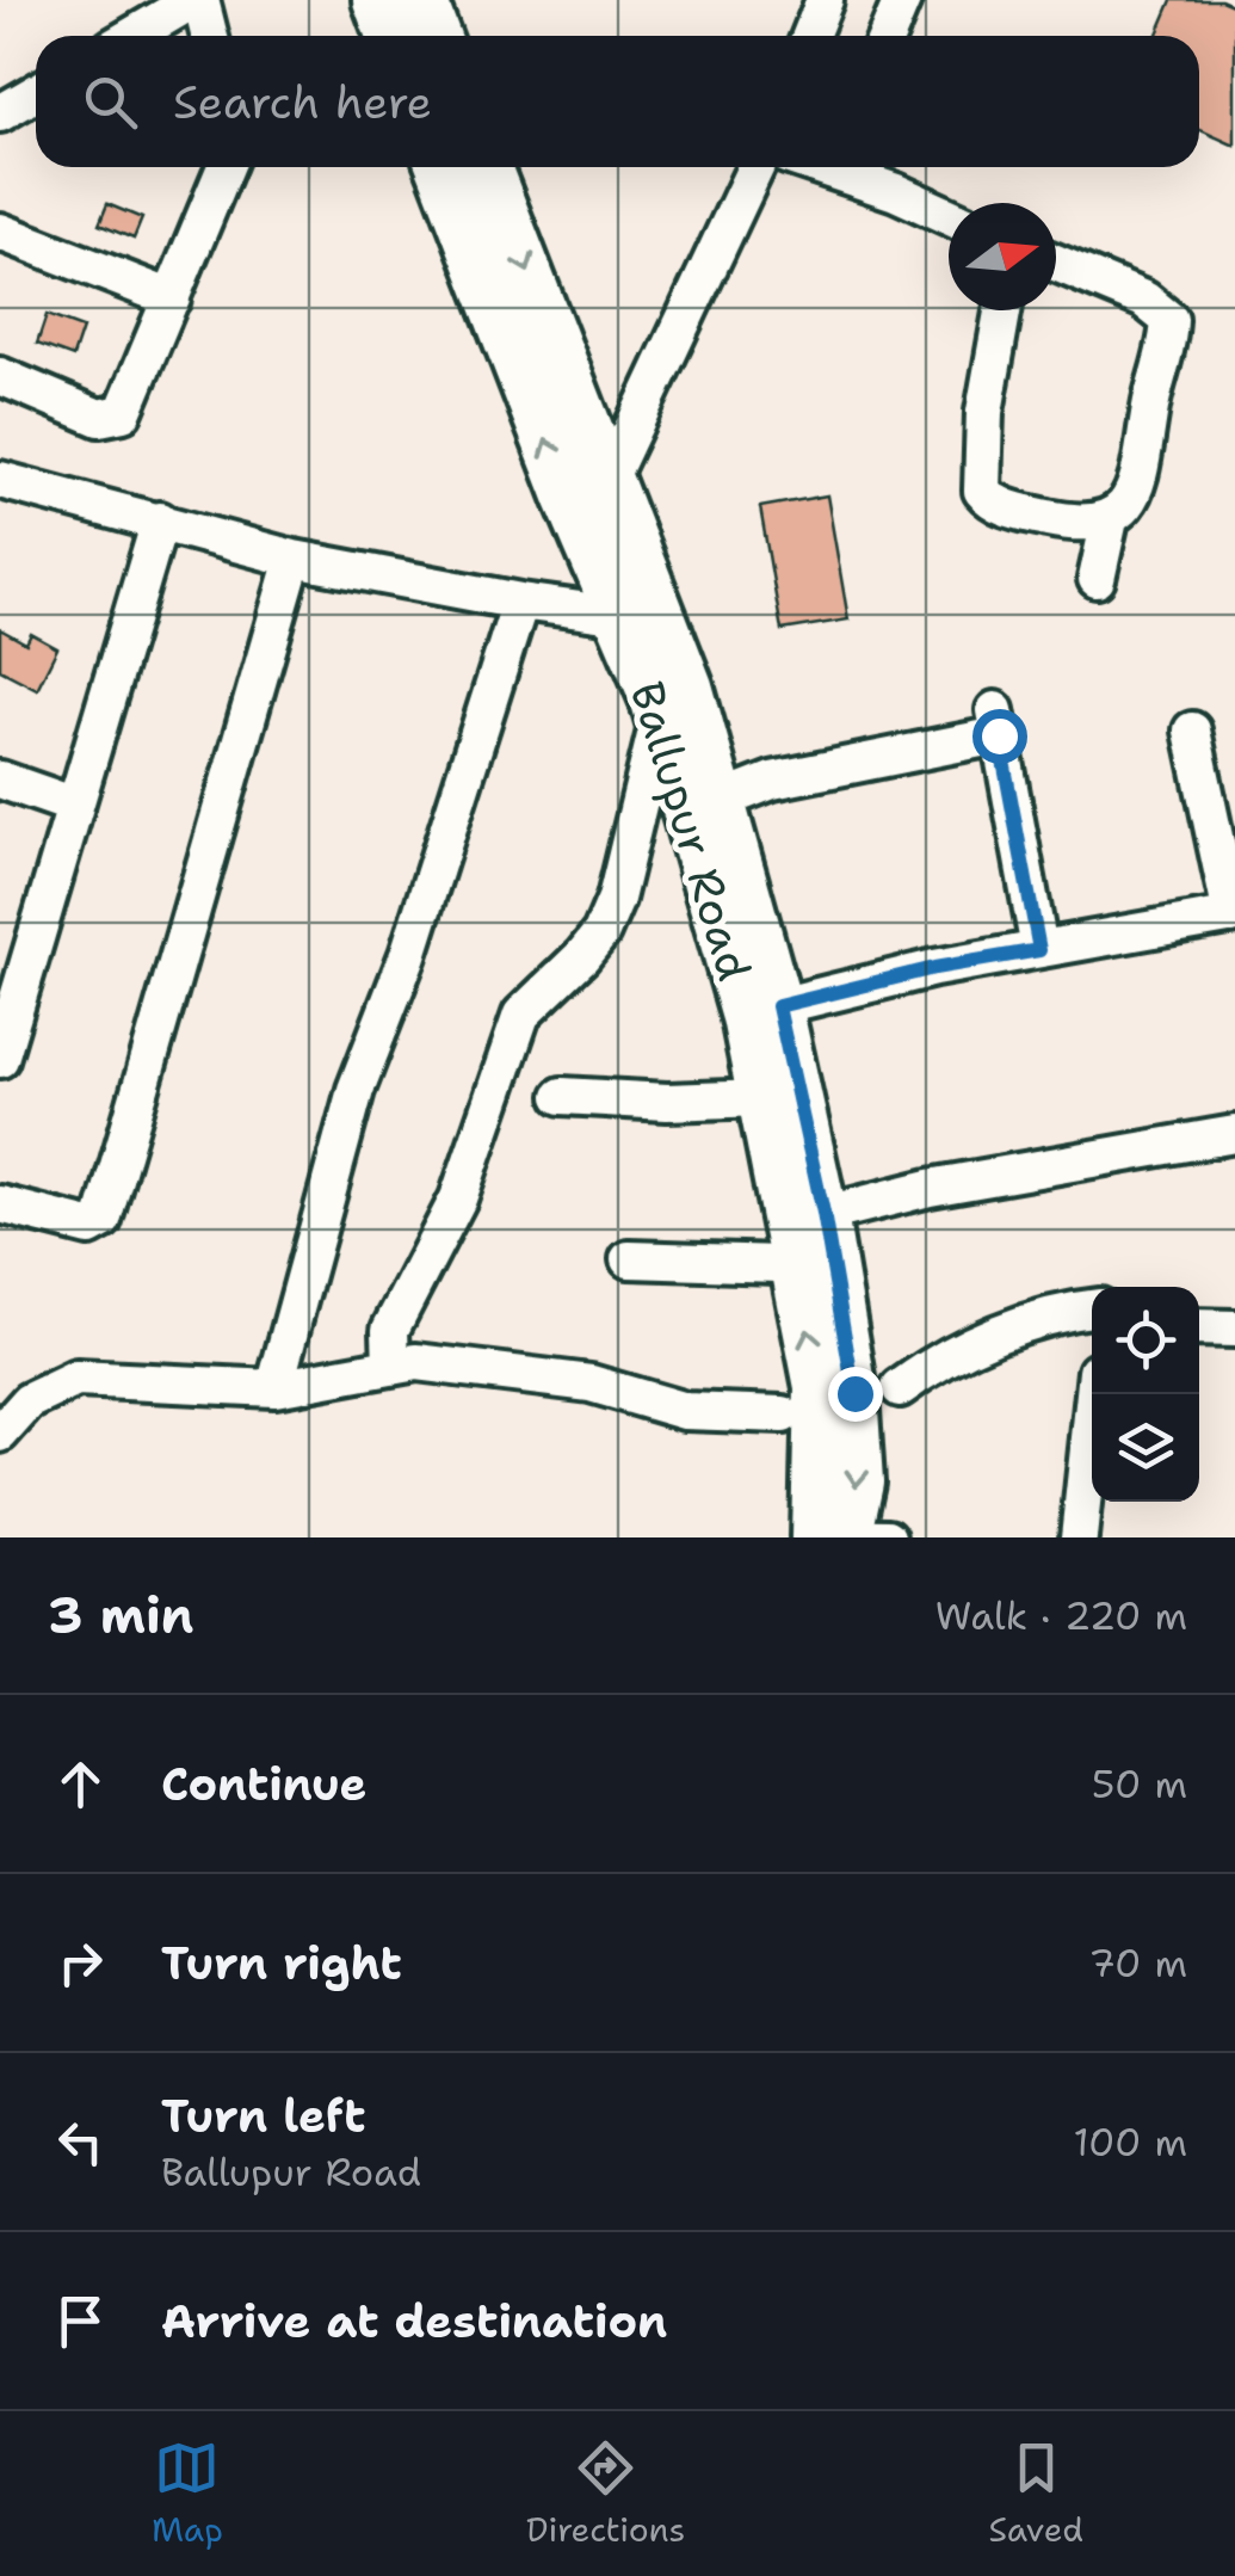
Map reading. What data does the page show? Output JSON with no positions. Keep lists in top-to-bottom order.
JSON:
{
  "streets": {
    "main road": ["Ballupur Road"]
  },
  "north": "right",
  "page": {
    "search": "Search here",
    "heading": ["3 min", "Walk · 220 m"],
    "list": [
      ["Continue", "50 m"],
      ["Turn right", "70 m"],
      ["Turn left", "Ballupur Road", "100 m"],
      "Arrive at destination"
    ],
    "nav": ["Map", "Directions", "Saved"]
  }
}
